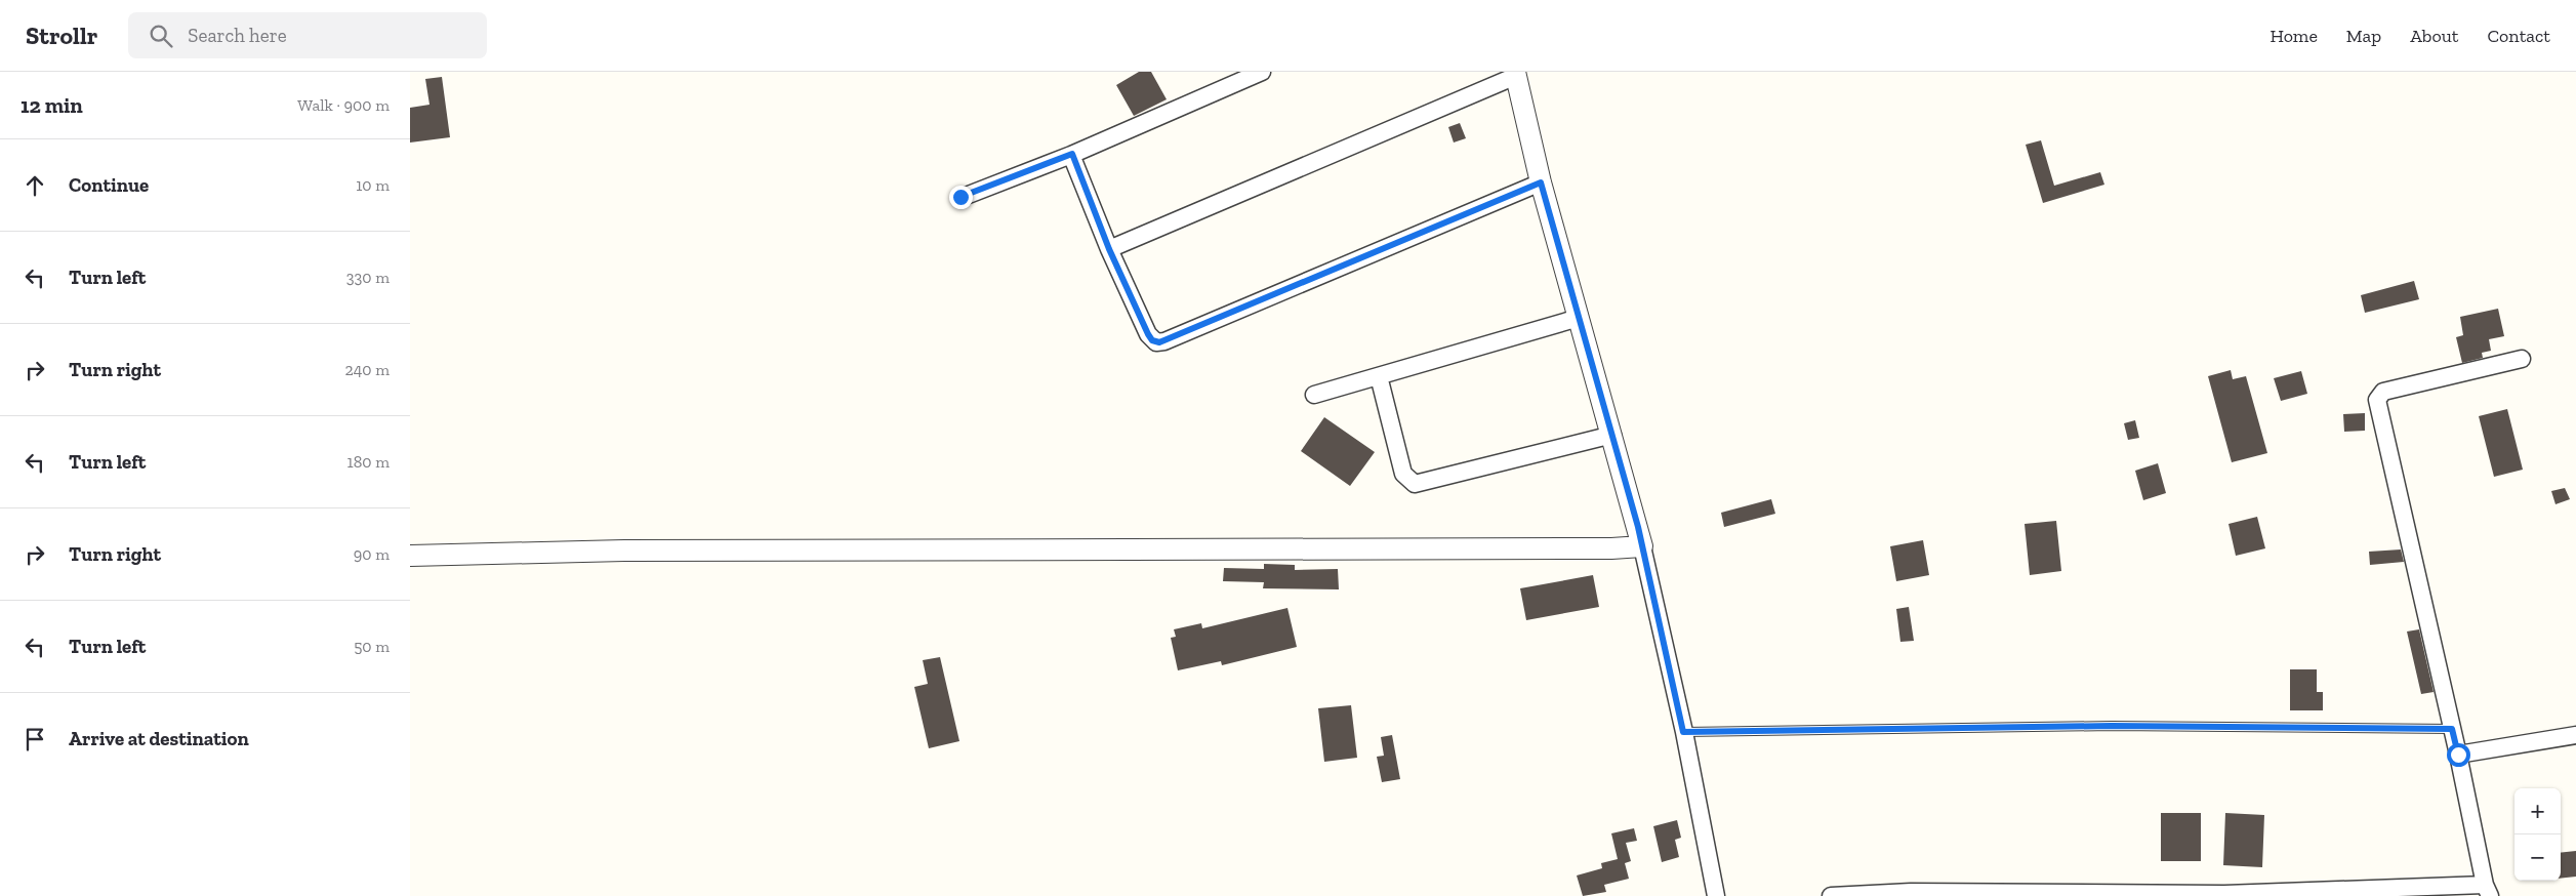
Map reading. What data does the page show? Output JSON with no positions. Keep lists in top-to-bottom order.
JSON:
{
  "page": {
    "header": "Strollr",
    "search": "Search here",
    "nav": [
      "Home",
      "Map",
      "About",
      "Contact"
    ],
    "heading": ["12 min", "Walk · 900 m"],
    "list": [
      ["Continue", "10 m"],
      ["Turn left", "330 m"],
      ["Turn right", "240 m"],
      ["Turn left", "180 m"],
      ["Turn right", "90 m"],
      ["Turn left", "50 m"],
      "Arrive at destination"
    ],
    "map_buttons": ["+", "−"]
  }
}
